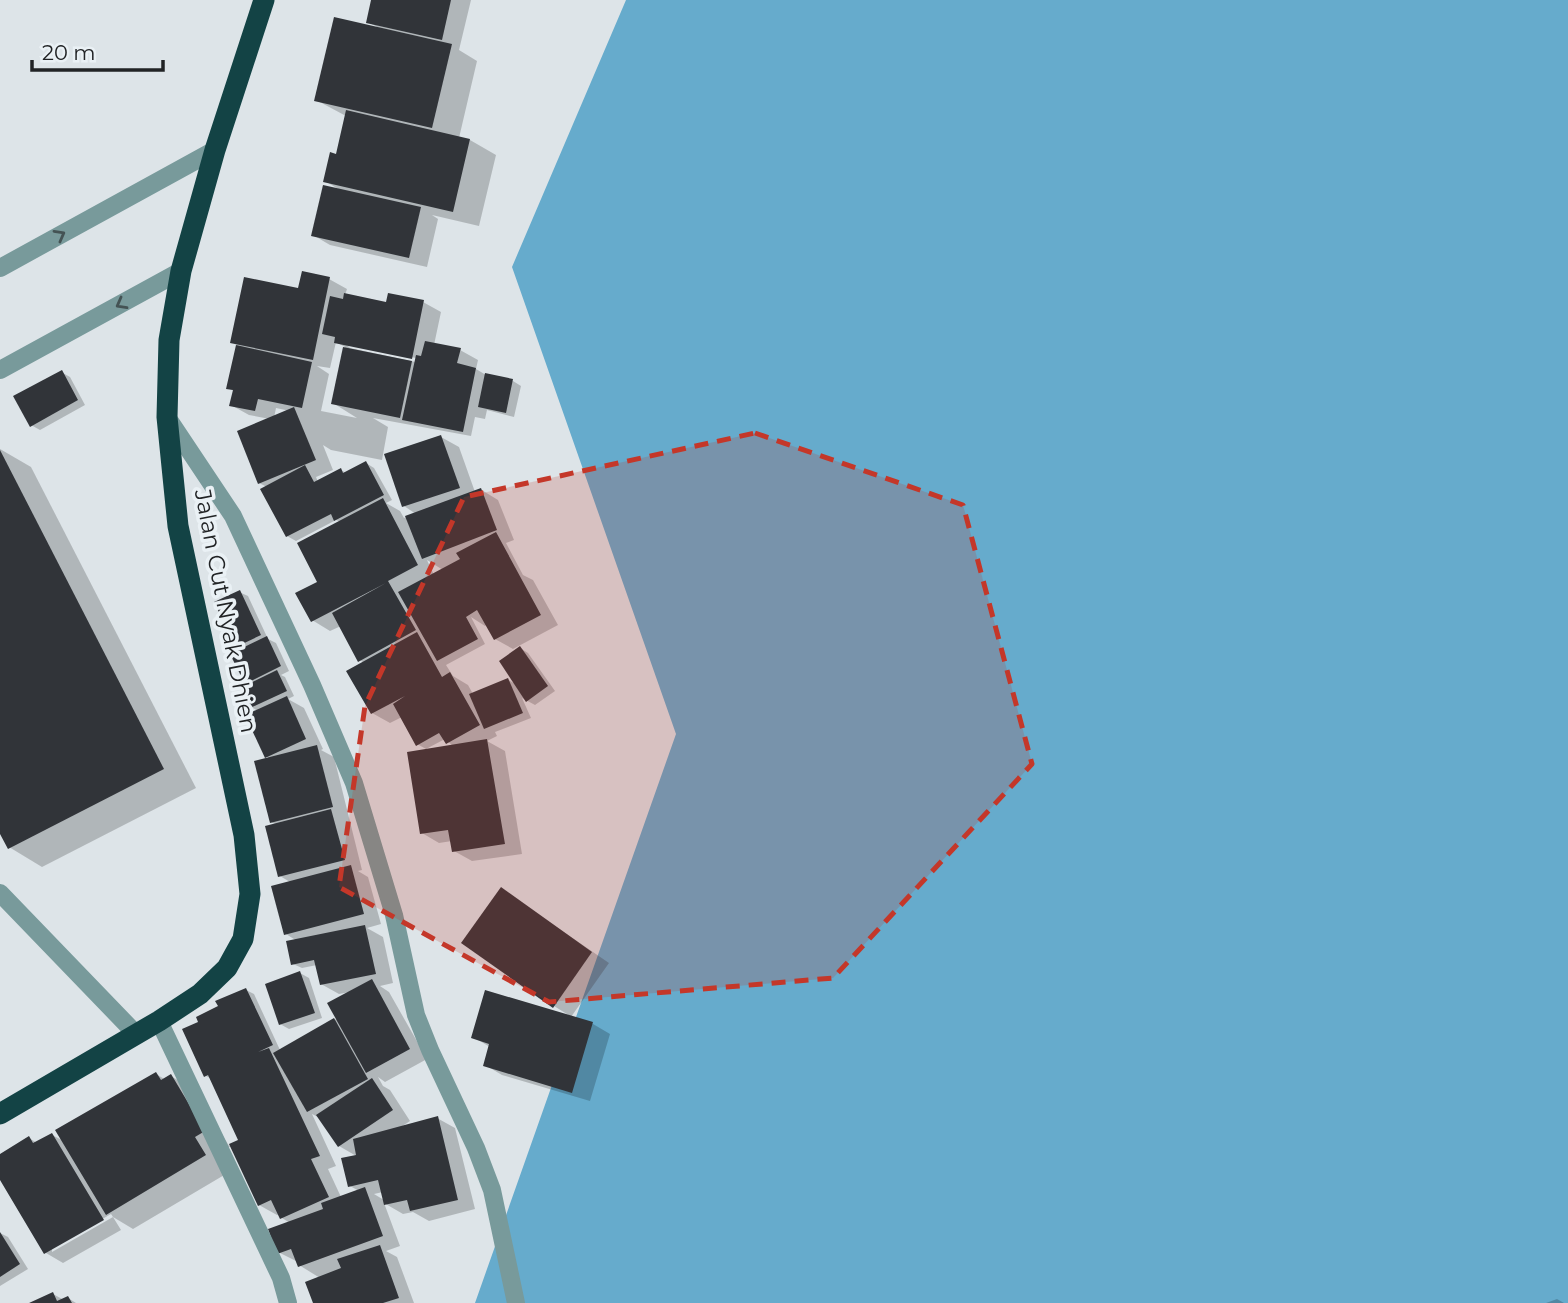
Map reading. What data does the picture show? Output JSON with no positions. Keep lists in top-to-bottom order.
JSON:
{
  "streets": {
    "highway": ["Jalan Cut Nyak Dhien"]
  },
  "scale_bar": "20 m"
}
